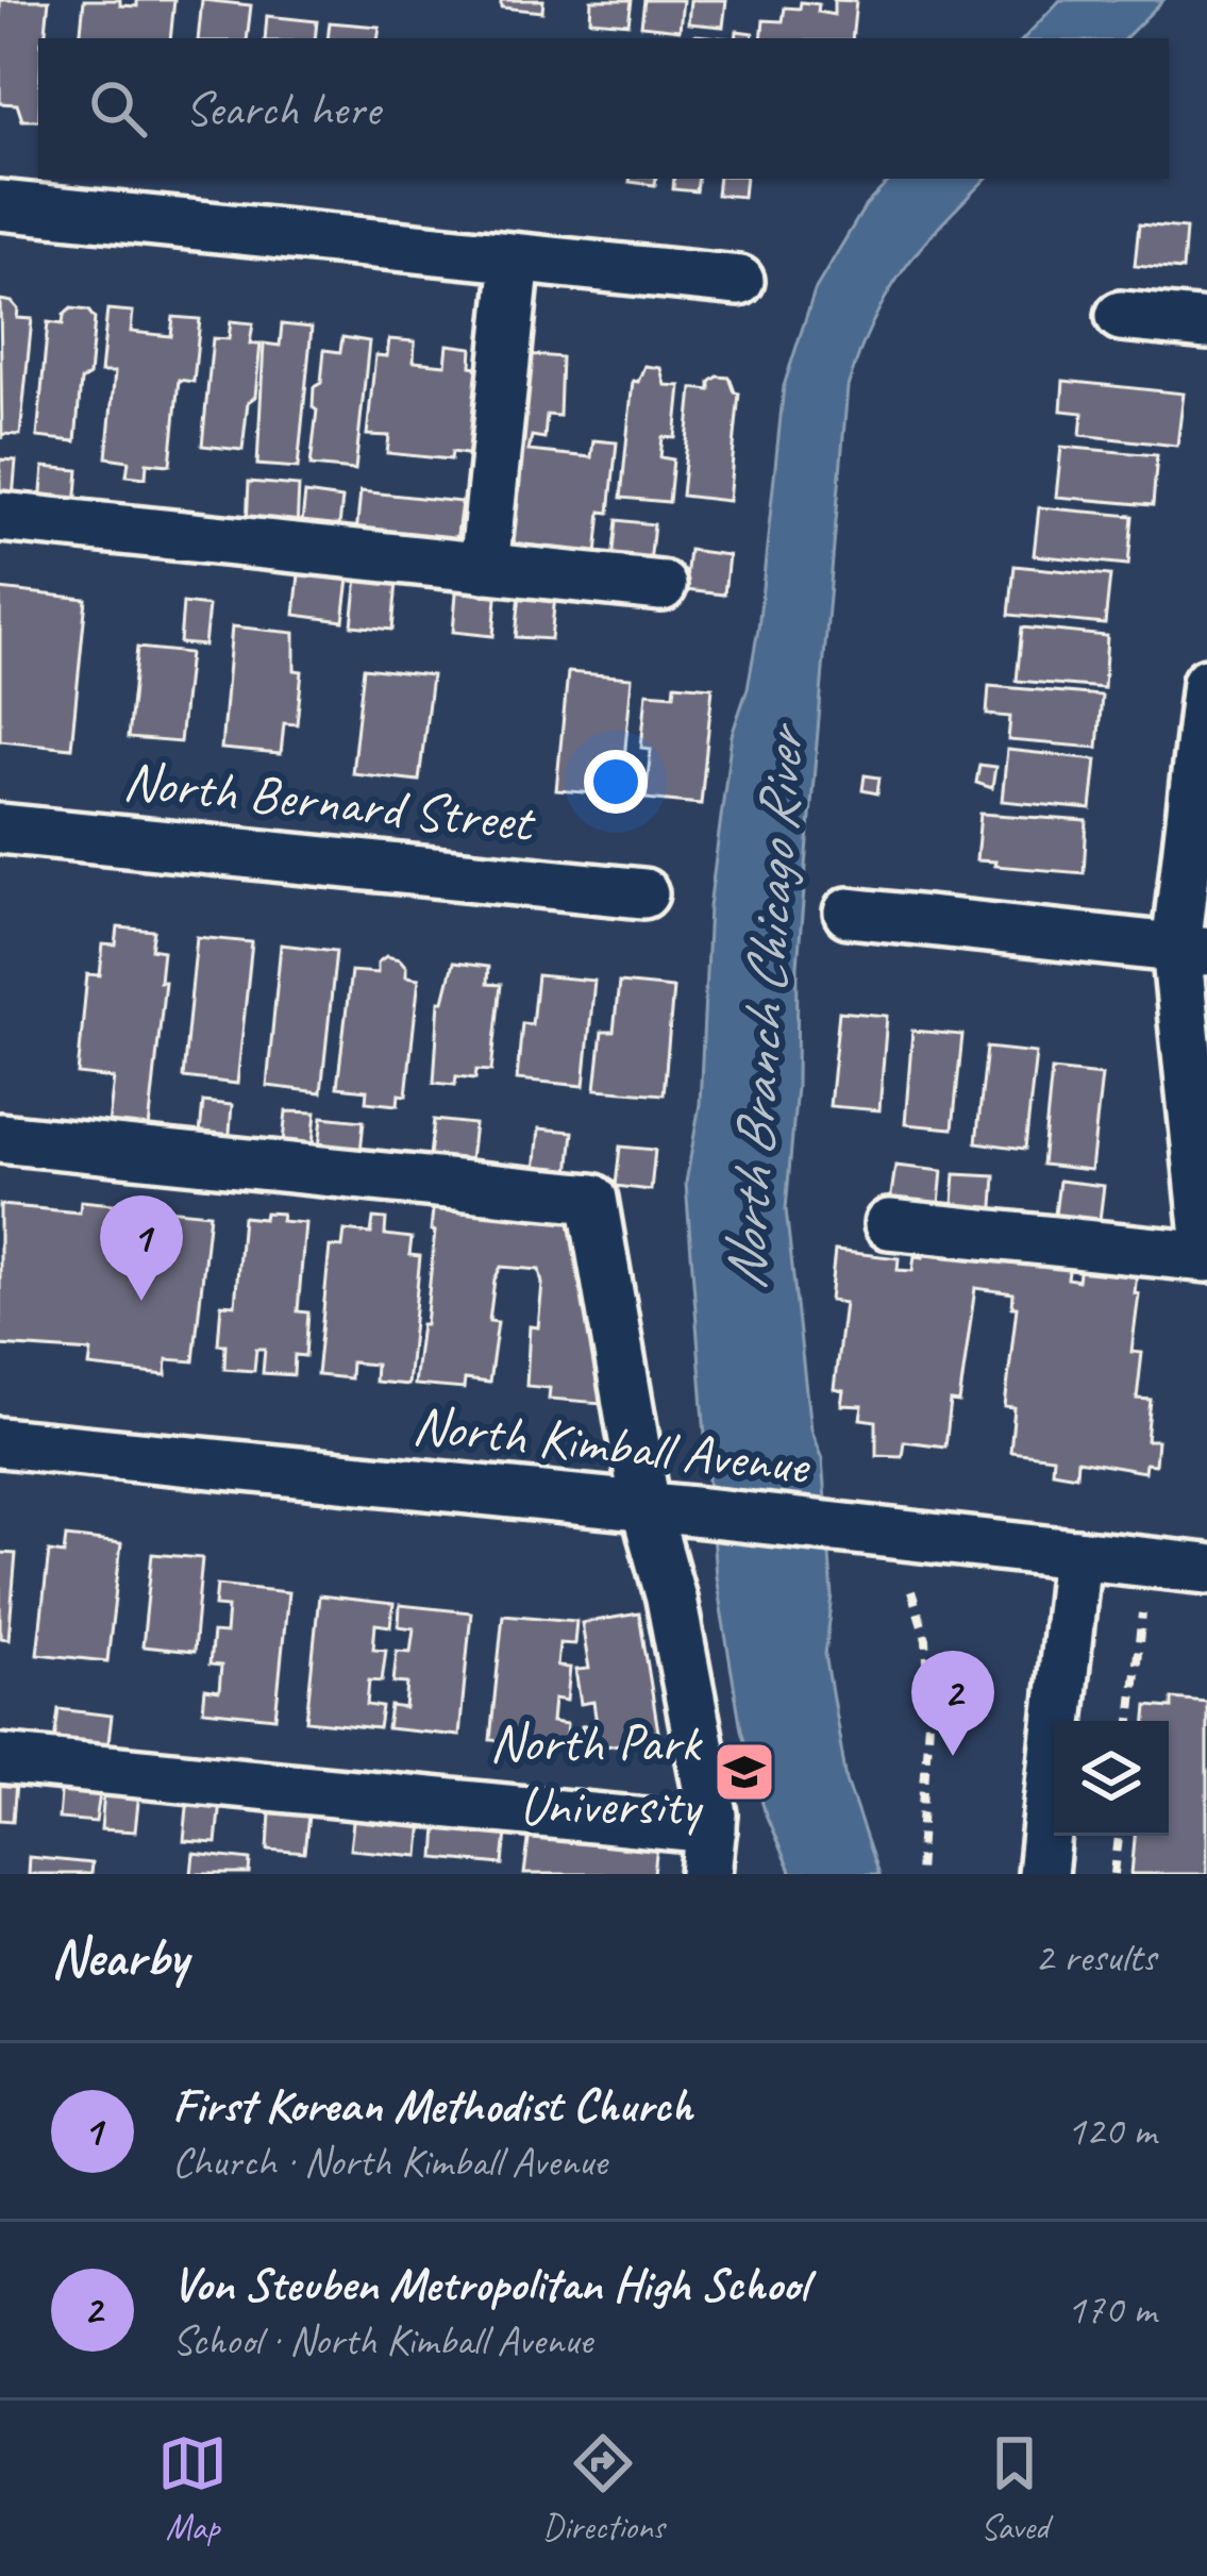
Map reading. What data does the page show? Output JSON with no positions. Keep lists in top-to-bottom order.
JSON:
{
  "streets": {
    "street": ["North Bernard Street", "North Kimball Avenue"]
  },
  "water": ["North Branch Chicago River"],
  "places": {
    "school or university": ["North Park University"]
  },
  "page": {
    "search": "Search here",
    "pins": ["1", "2"],
    "heading": ["Nearby", "2 results"],
    "list": [
      {
        "mark": "1",
        "name": "First Korean Methodist Church",
        "note": "Church · North Kimball Avenue",
        "value": "120 m"
      },
      {
        "mark": "2",
        "name": "Von Steuben Metropolitan High School",
        "note": "School · North Kimball Avenue",
        "value": "170 m"
      }
    ],
    "nav": ["Map", "Directions", "Saved"]
  }
}
